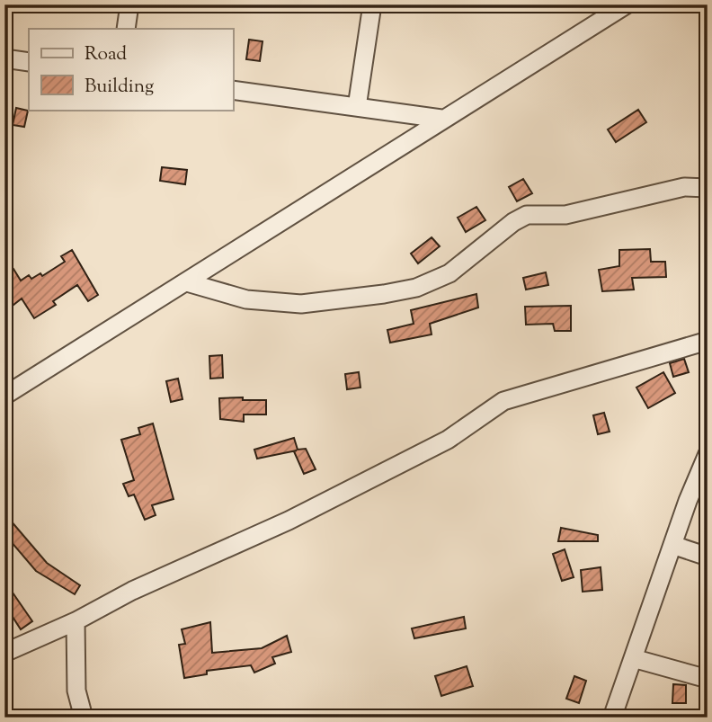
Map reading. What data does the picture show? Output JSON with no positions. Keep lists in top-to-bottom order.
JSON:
{
  "legend": ["Road", "Building"]
}
